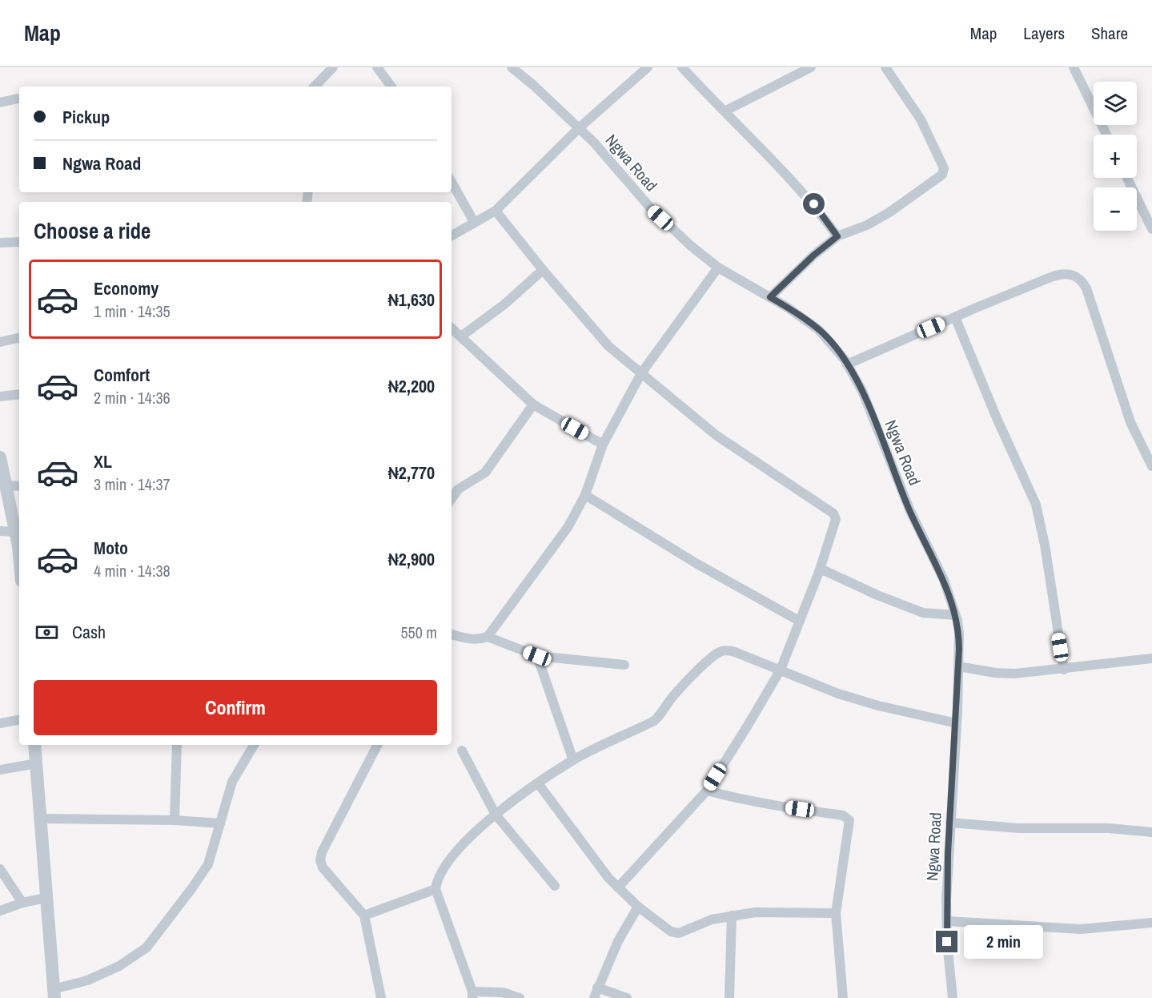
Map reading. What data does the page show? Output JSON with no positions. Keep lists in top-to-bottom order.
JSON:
{
  "streets": {
    "street": ["Ngwa Road"]
  },
  "page": {
    "header": "Map",
    "nav": ["Map", "Layers", "Share"],
    "map_buttons": ["+", "−"],
    "banner": ["Pickup", "Ngwa Road"],
    "heading": "Choose a ride",
    "list": [
      {
        "name": "Economy",
        "note": "1 min · 14:35",
        "value": "₦1,630"
      },
      {
        "name": "Comfort",
        "note": "2 min · 14:36",
        "value": "₦2,200"
      },
      {
        "name": "XL",
        "note": "3 min · 14:37",
        "value": "₦2,770"
      },
      {
        "name": "Moto",
        "note": "4 min · 14:38",
        "value": "₦2,900"
      }
    ],
    "pay": ["Cash", "550 m"],
    "buttons": "Confirm",
    "bubble": "2 min"
  }
}
